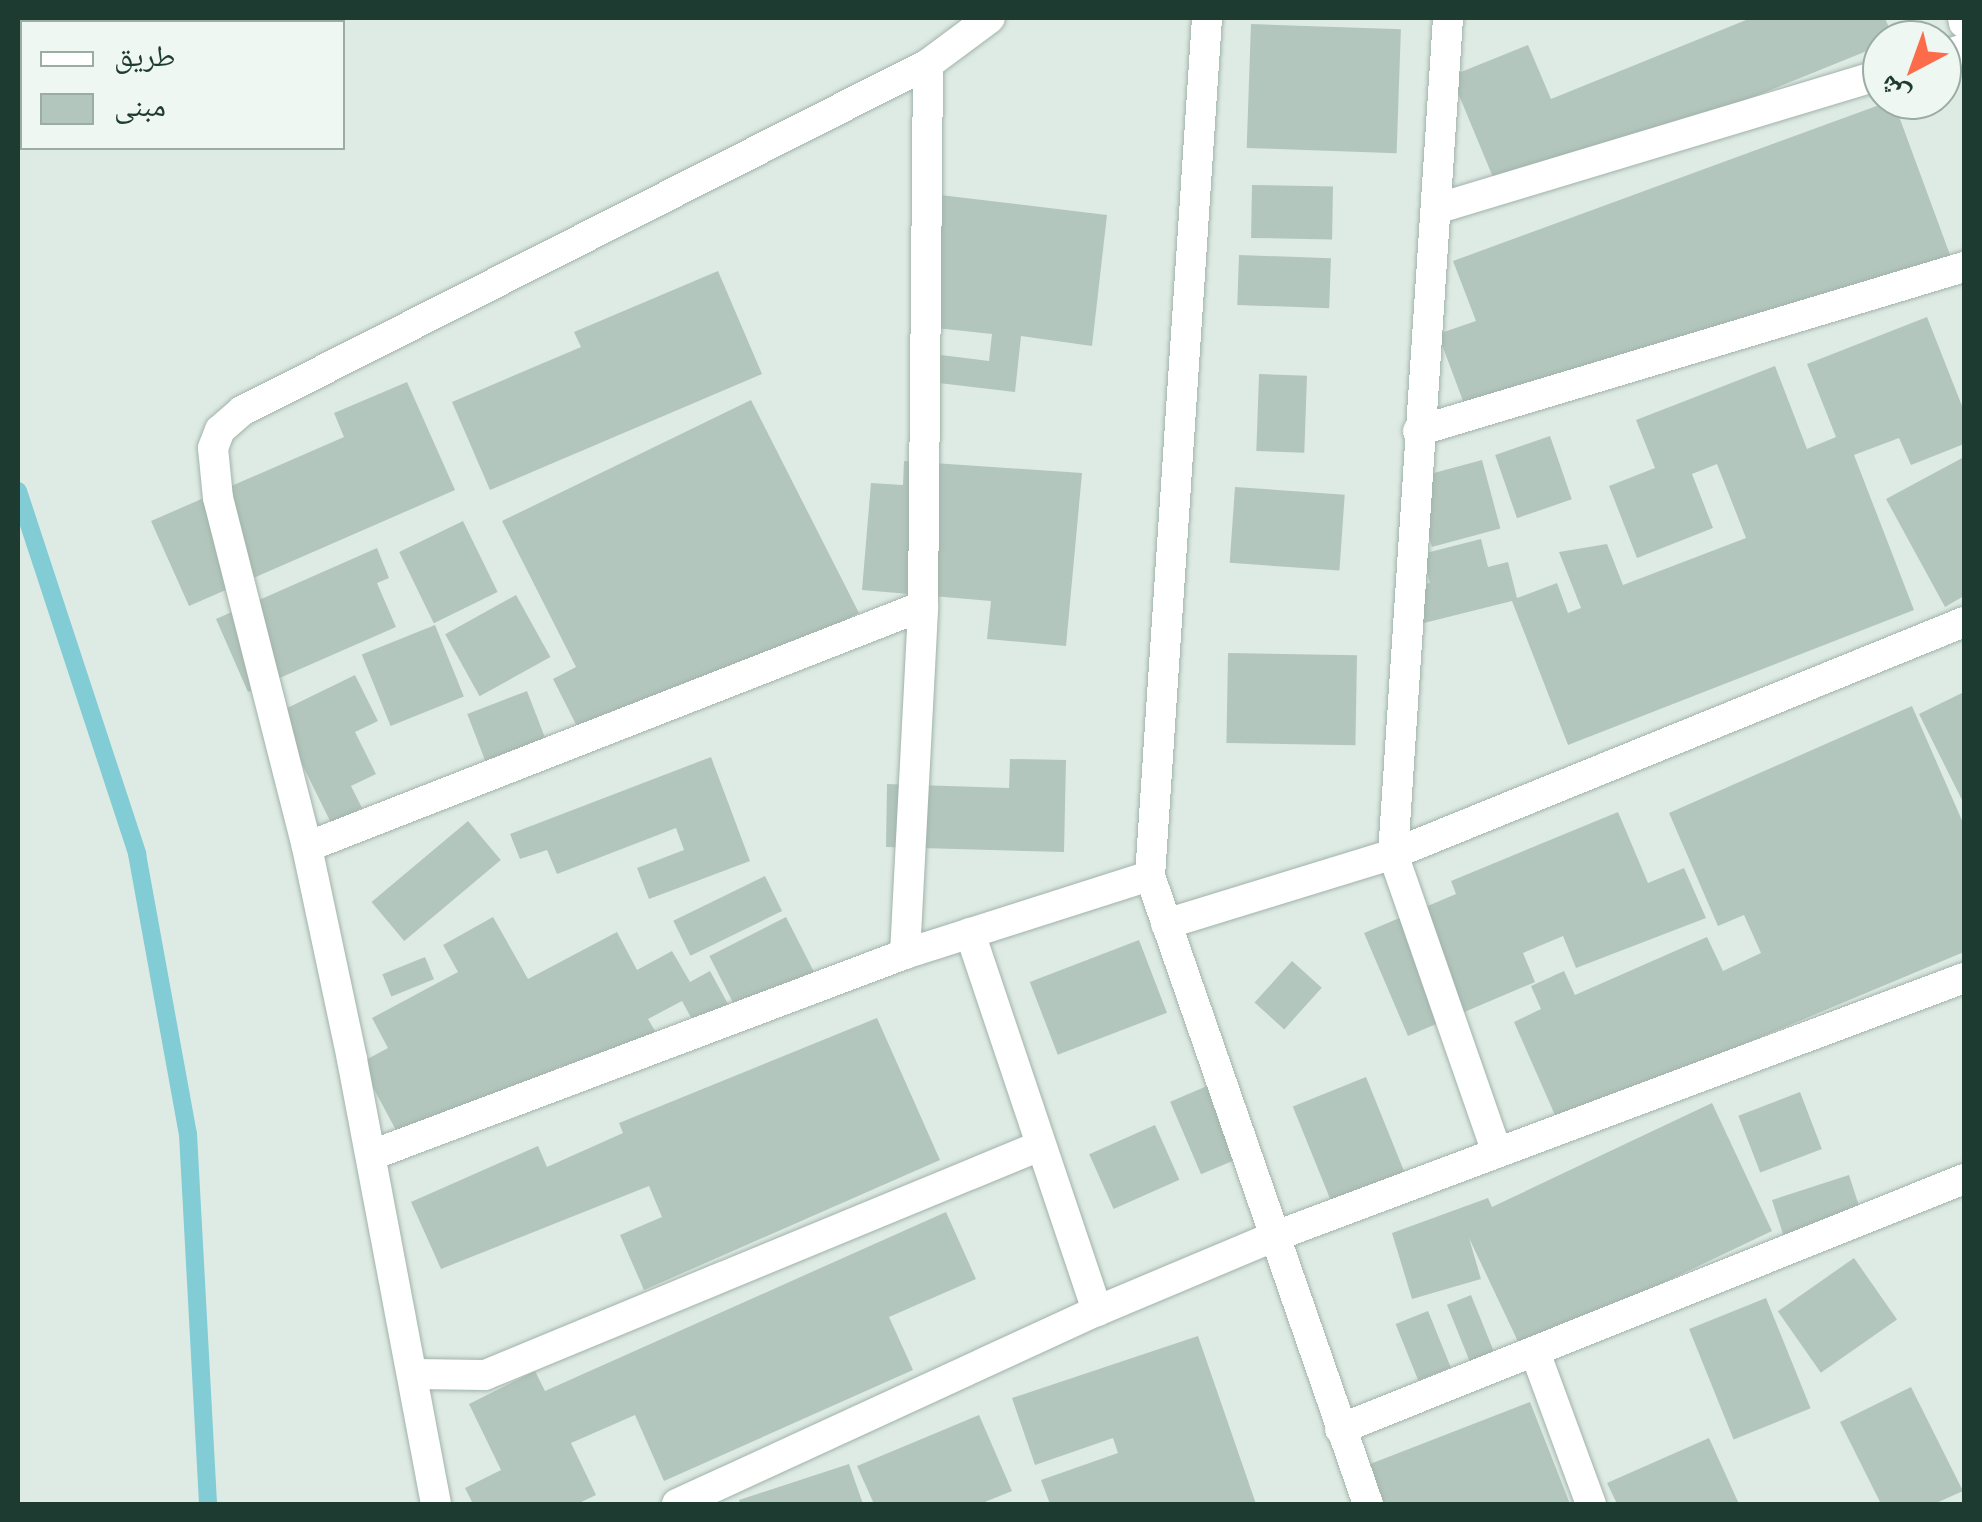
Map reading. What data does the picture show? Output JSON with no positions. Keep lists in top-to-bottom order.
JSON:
{
  "legend": ["طريق", "مبنى"],
  "north": "bottom left"
}
